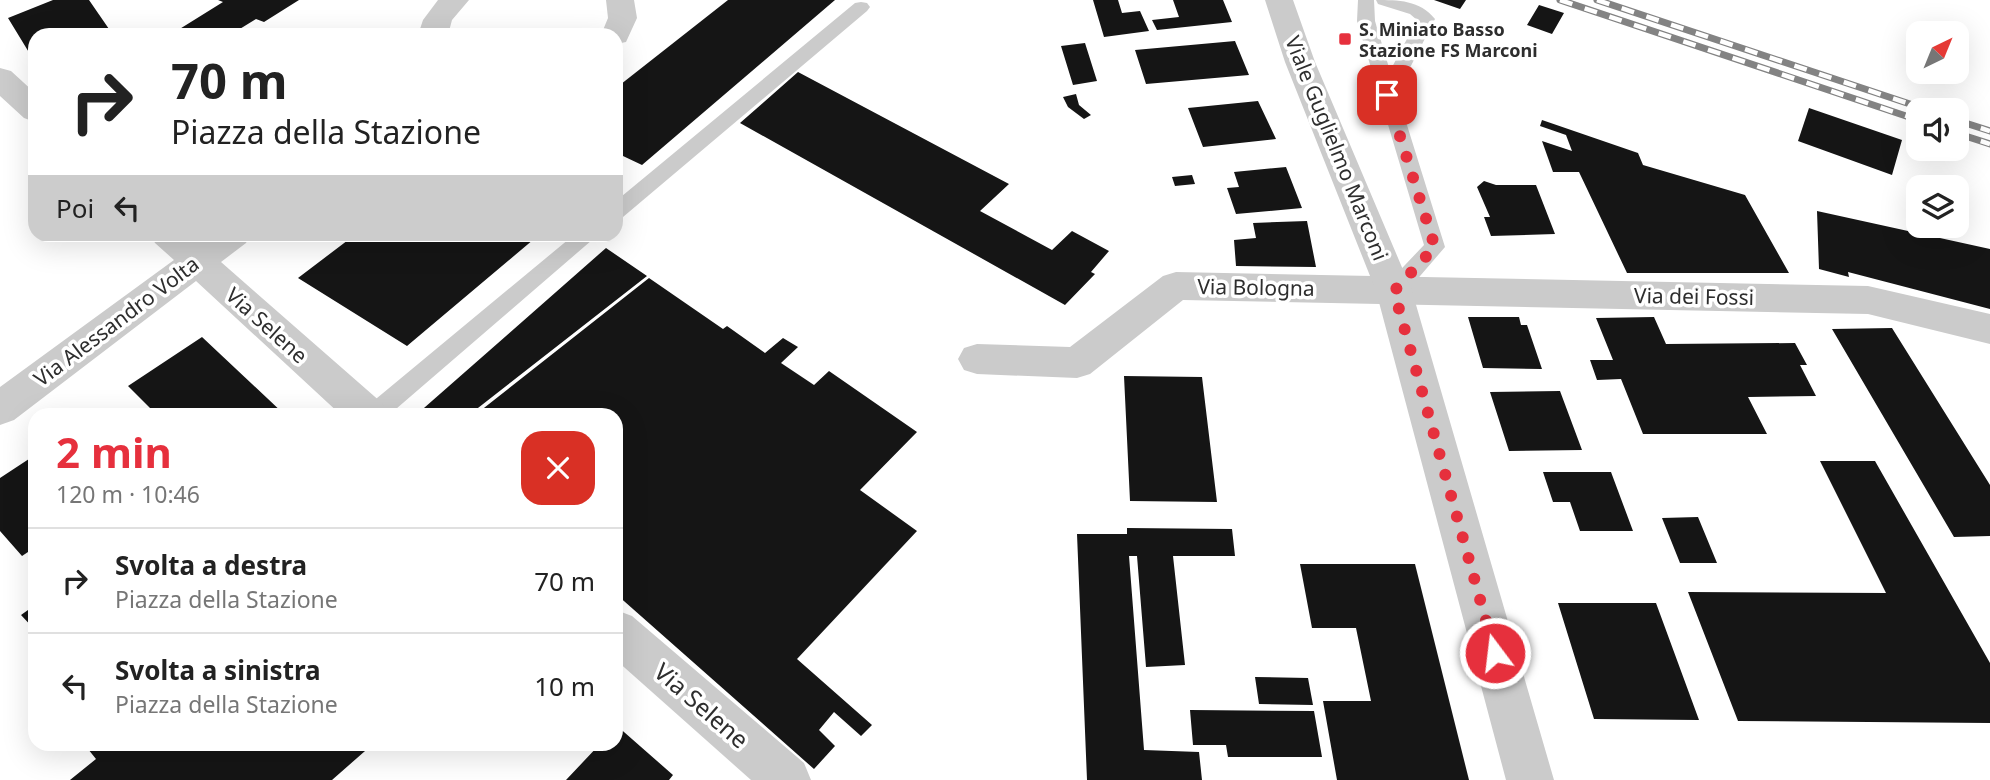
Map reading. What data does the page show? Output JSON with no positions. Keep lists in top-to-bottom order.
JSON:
{
  "streets": {
    "street": [
      "Viale Guglielmo Marconi",
      "Via Bologna",
      "Via dei Fossi",
      "Via Alessandro Volta",
      "Via Selene"
    ]
  },
  "crossings": [
    ["Viale Guglielmo Marconi", "Via Bologna"],
    ["Viale Guglielmo Marconi", "Via dei Fossi"],
    ["Via Bologna", "Via dei Fossi"],
    ["Via Alessandro Volta", "Via Selene"]
  ],
  "places": {
    "transit": ["S. Miniato Basso Stazione FS Marconi"]
  },
  "north": "top right",
  "page": {
    "turn": ["70 m", "Piazza della Stazione"],
    "then": "Poi",
    "heading": ["2 min", "120 m · 10:46"],
    "list": [
      {
        "name": "Svolta a destra",
        "note": "Piazza della Stazione",
        "value": "70 m"
      },
      {
        "name": "Svolta a sinistra",
        "note": "Piazza della Stazione",
        "value": "10 m"
      }
    ]
  }
}
